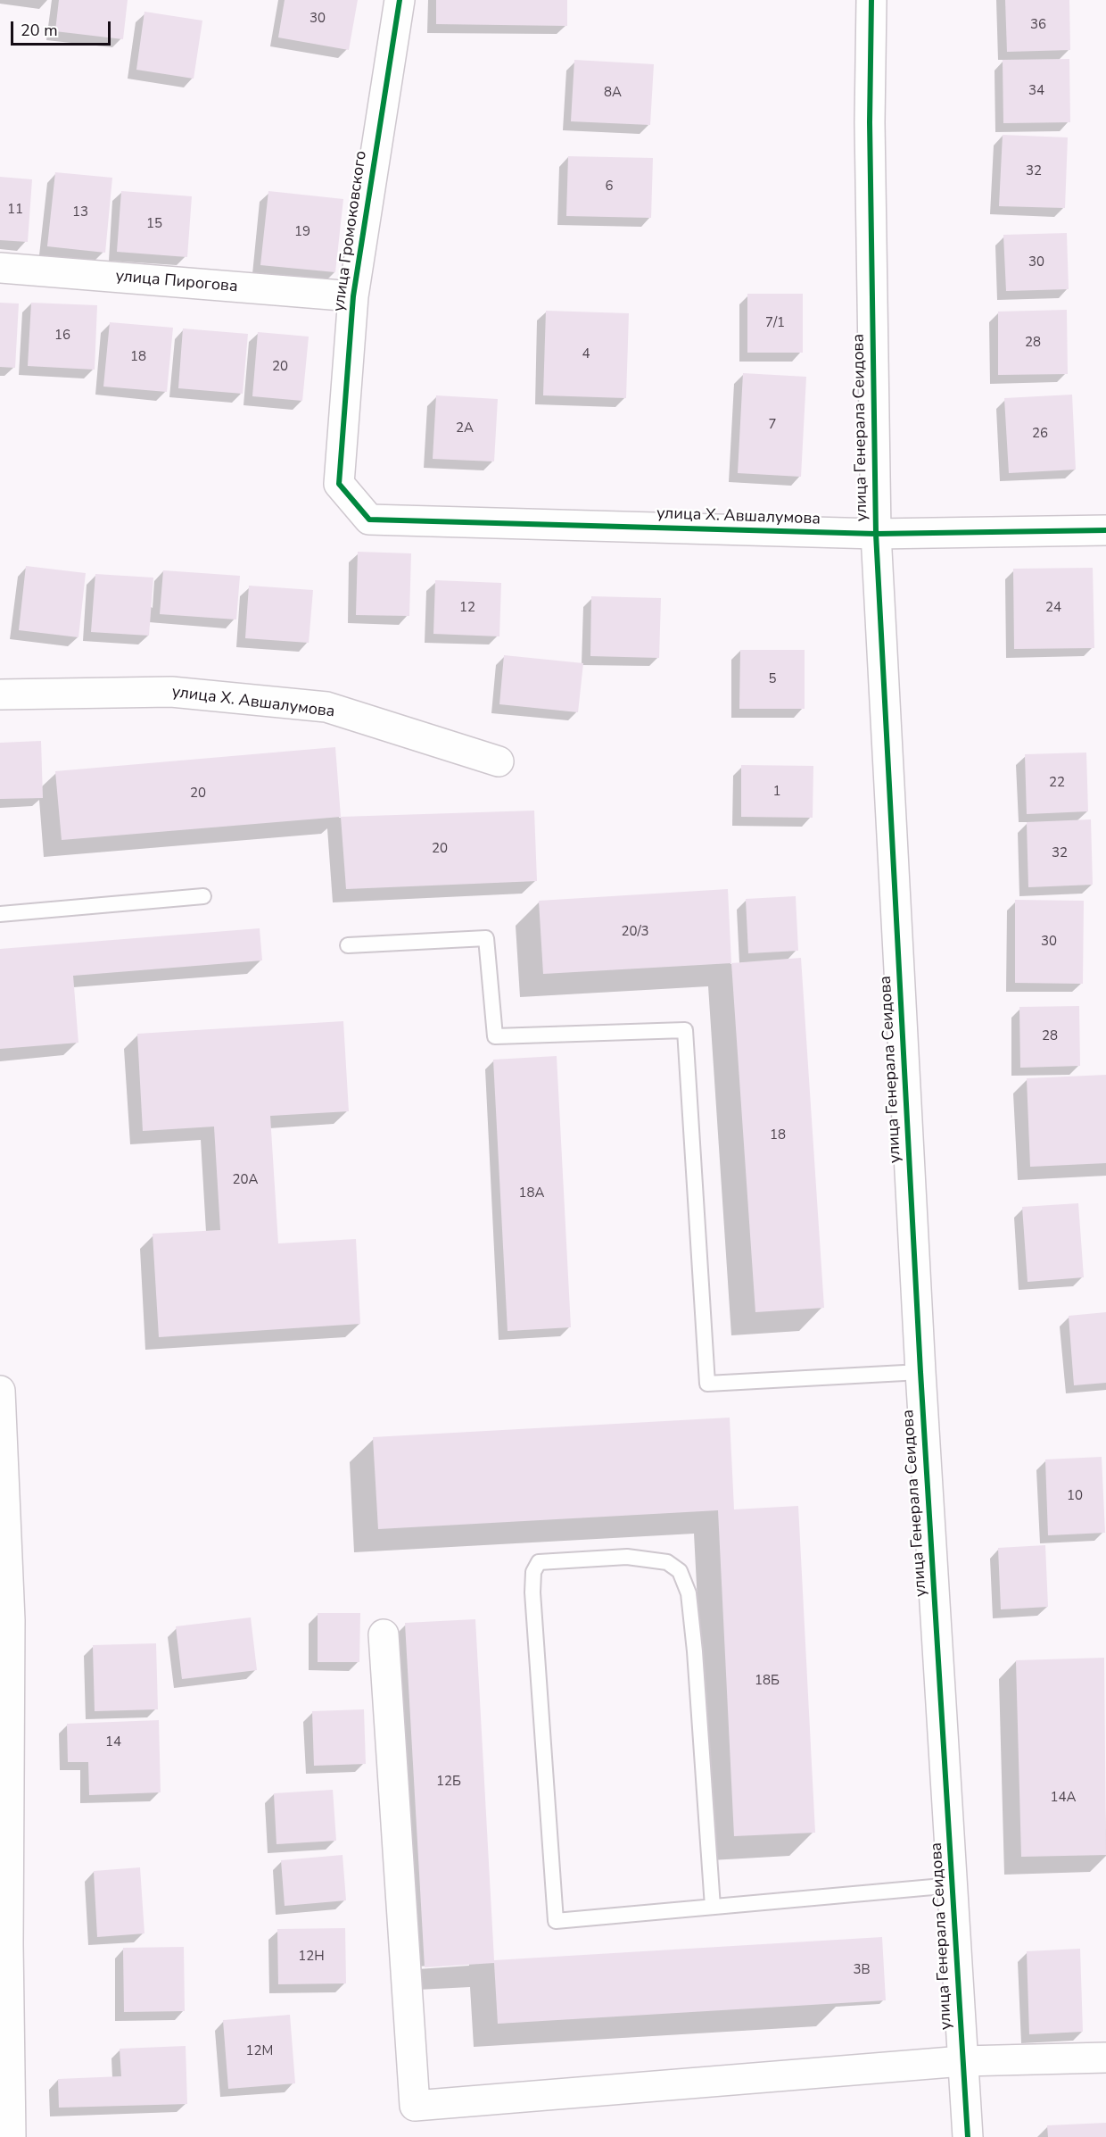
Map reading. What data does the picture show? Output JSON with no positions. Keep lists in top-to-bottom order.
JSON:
{
  "streets": {
    "street": [
      "улица Громоковского",
      "улица Пирогова",
      "улица Генерала Сеидова",
      "улица Х. Авшалумова"
    ]
  },
  "crossings": [
    ["улица Громоковского", "улица Пирогова"],
    ["улица Громоковского", "улица Х. Авшалумова"],
    ["улица Генерала Сеидова", "улица Х. Авшалумова"]
  ],
  "house_numbers": [
    "30",
    "36",
    "34",
    "8А",
    "32",
    "6",
    "11",
    "13",
    "15",
    "19",
    "30",
    "7/1",
    "16",
    "28",
    "4",
    "18",
    "20",
    "7",
    "2А",
    "26",
    "12",
    "24",
    "5",
    "22",
    "1",
    "20",
    "20",
    "32",
    "20/3",
    "30",
    "28",
    "18",
    "20А",
    "18А",
    "10",
    "18Б",
    "14",
    "12Б",
    "14А",
    "12Н",
    "3В",
    "12М"
  ],
  "scale_bar": "20 m"
}
